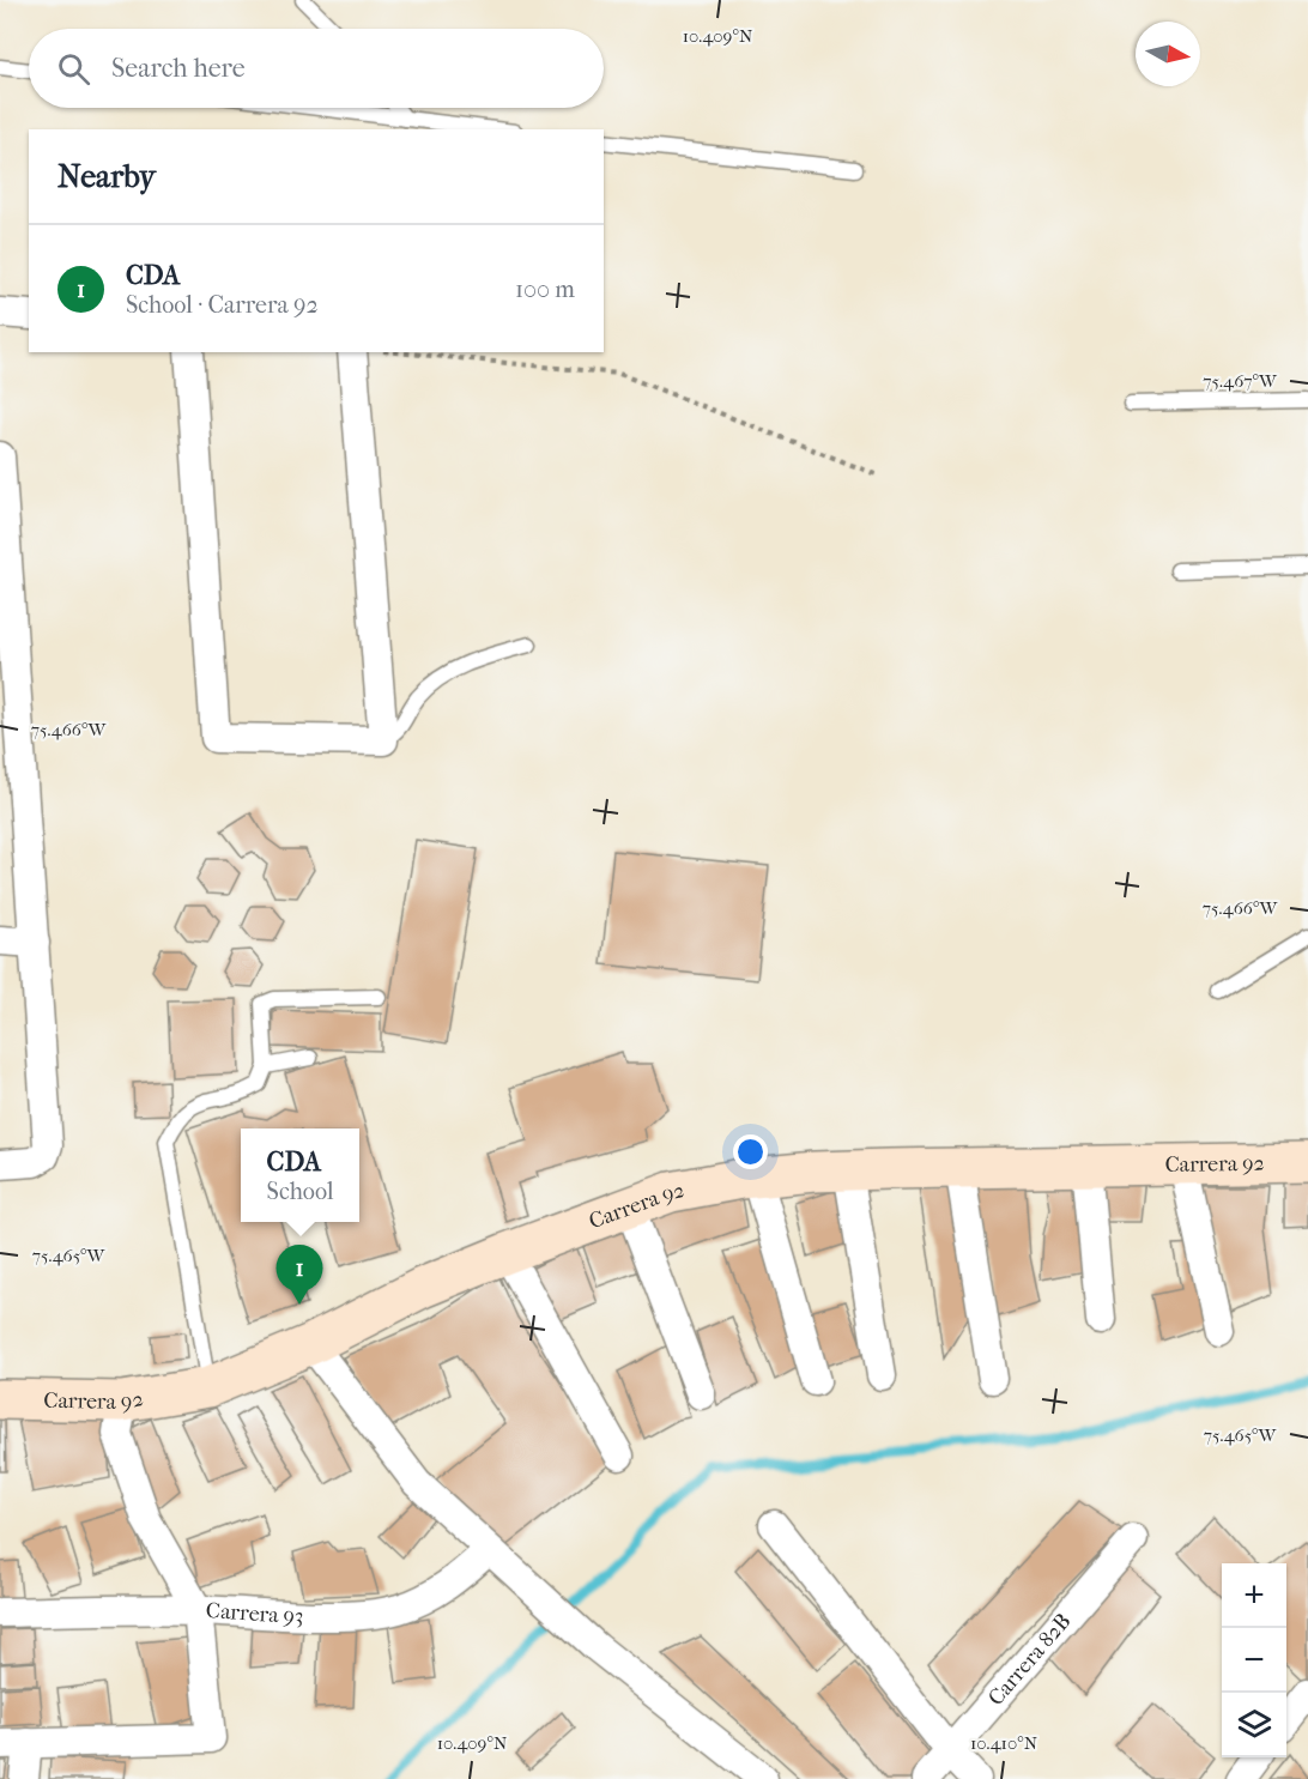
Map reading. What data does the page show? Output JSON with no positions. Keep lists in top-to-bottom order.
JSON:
{
  "streets": {
    "street": ["Carrera 92", "Carrera 93", "Carrera 82B"]
  },
  "north": "right",
  "page": {
    "search": "Search here",
    "heading": "Nearby",
    "list": [
      {
        "mark": "1",
        "name": "CDA",
        "note": "School · Carrera 92",
        "value": "100 m"
      }
    ],
    "popup": ["CDA", "School"],
    "pins": "1",
    "map_buttons": ["+", "−"]
  },
  "coordinates": [
    "10.409°N",
    "75.467°W",
    "75.466°W",
    "75.465°W",
    "10.410°N"
  ]
}
